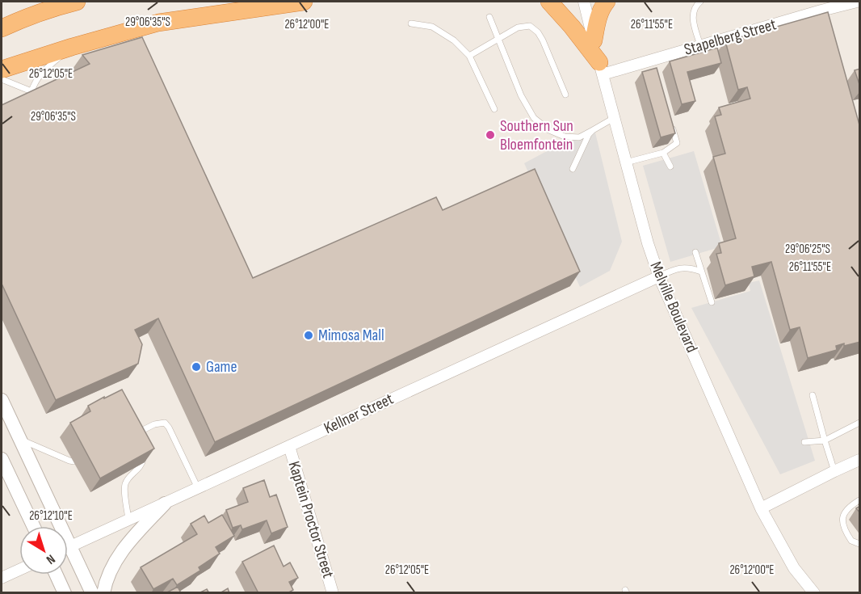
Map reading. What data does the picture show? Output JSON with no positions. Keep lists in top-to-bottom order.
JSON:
{
  "streets": {
    "street": [
      "Stapelberg Street",
      "Melville Boulevard",
      "Kellner Street",
      "Kaptein Proctor Street"
    ]
  },
  "crossings": [
    ["Stapelberg Street", "Melville Boulevard"],
    ["Melville Boulevard", "Kellner Street"],
    ["Kellner Street", "Kaptein Proctor Street"]
  ],
  "places": ["Southern Sun Bloemfontein", "Mimosa Mall", "Game"],
  "north": "bottom right",
  "coordinates": [
    "29°06'35\"S",
    "26°11'55\"E",
    "26°12'00\"E",
    "26°12'05\"E",
    "29°06'25\"S",
    "26°12'10\"E"
  ]
}
